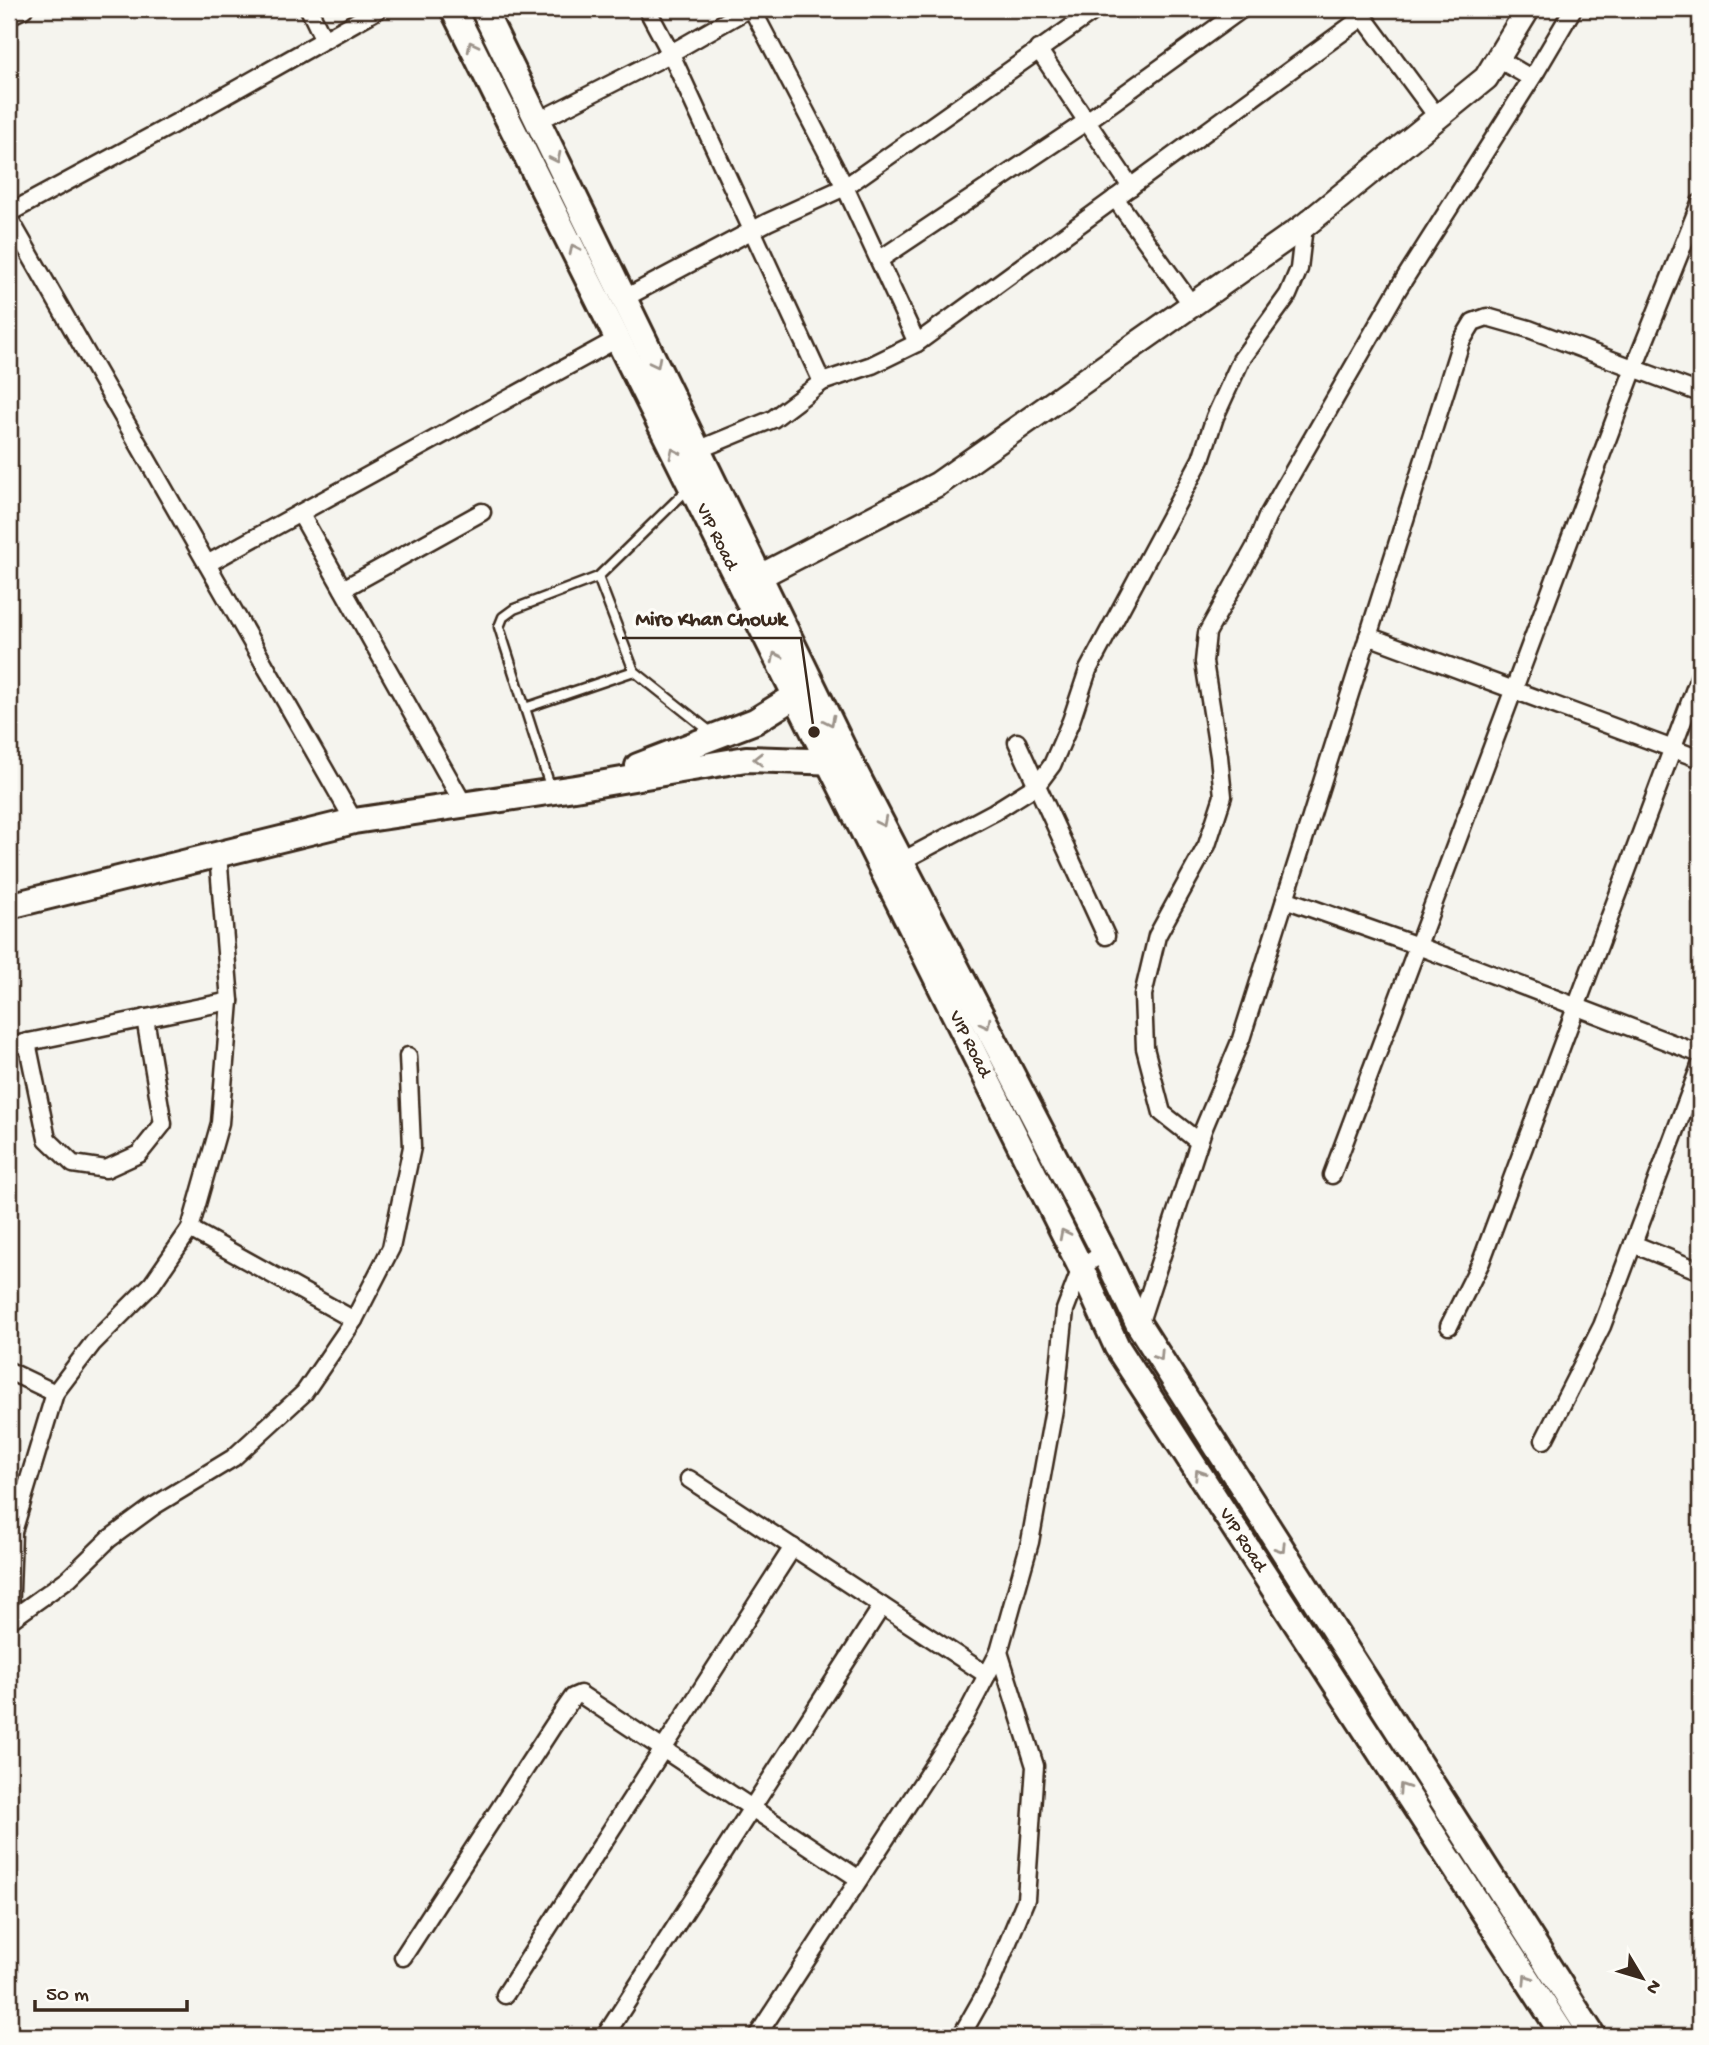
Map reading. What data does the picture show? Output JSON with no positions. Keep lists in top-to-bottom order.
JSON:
{
  "streets": {
    "main road": ["VIP Road"]
  },
  "places": ["Miro Khan Chowk"],
  "scale_bar": "50 m",
  "north": "bottom right"
}
